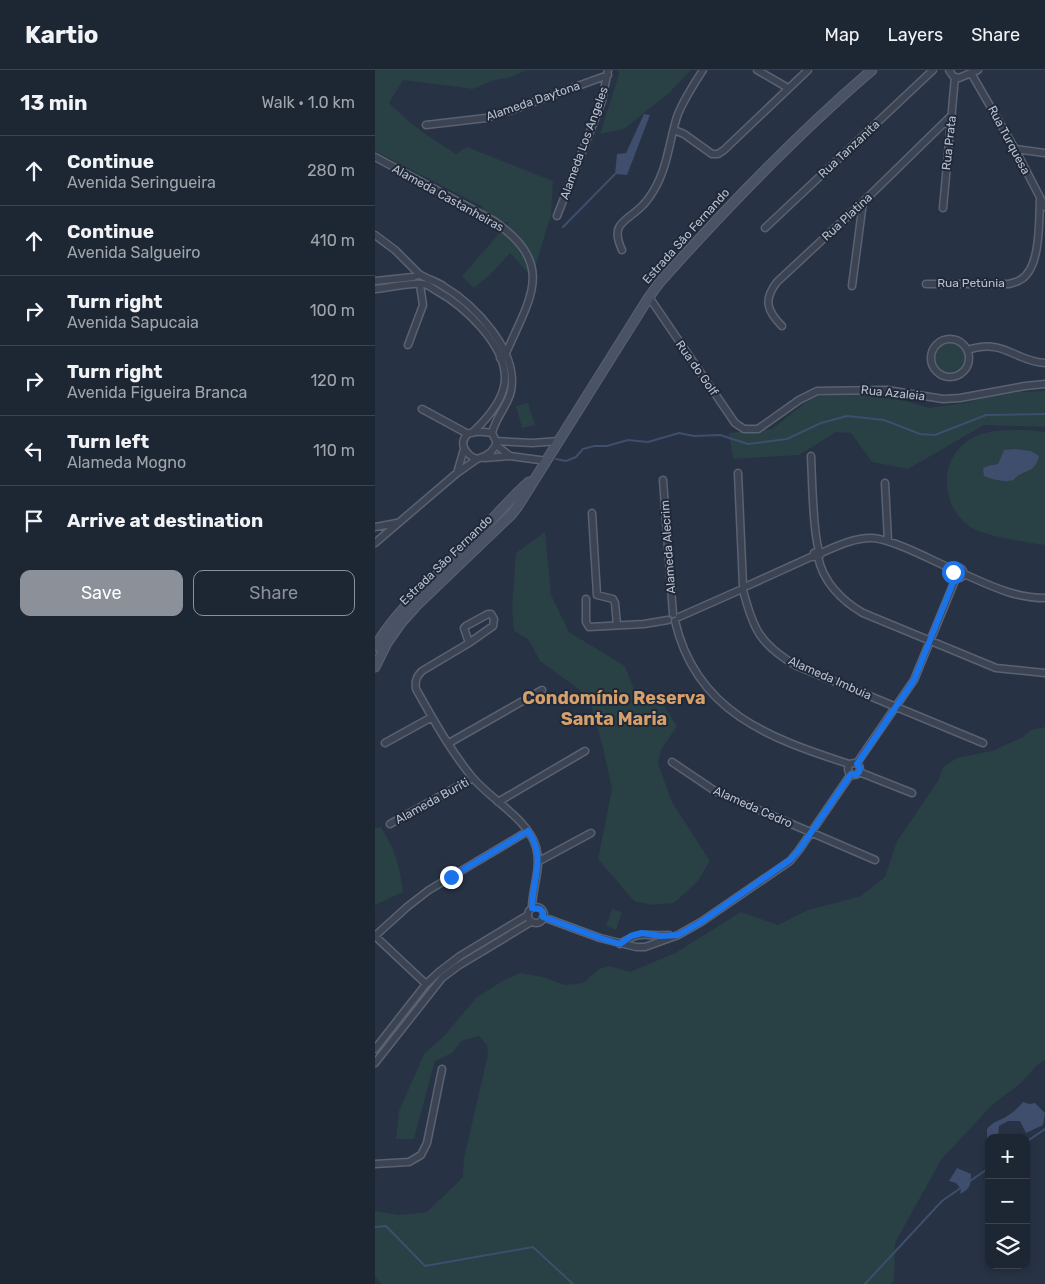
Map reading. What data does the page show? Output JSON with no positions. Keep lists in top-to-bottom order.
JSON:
{
  "streets": {
    "main road": ["Estrada São Fernando"],
    "street": [
      "Alameda Daytona",
      "Rua Turquesa",
      "Alameda Los Angeles",
      "Rua Prata",
      "Rua Tanzanita",
      "Alameda Castanheiras",
      "Rua Platina",
      "Rua Petúnia",
      "Rua do Golf",
      "Rua Azaleia",
      "Alameda Alecrim",
      "Alameda Imbuia",
      "Alameda Buriti",
      "Alameda Cedro"
    ]
  },
  "crossings": [
    ["Alameda Daytona", "Alameda Los Angeles"],
    ["Rua Turquesa", "Rua Petúnia"],
    ["Rua Prata", "Rua Platina"],
    ["Estrada São Fernando", "Rua do Golf"],
    ["Rua do Golf", "Rua Azaleia"]
  ],
  "districts": ["Condomínio Reserva Santa Maria"],
  "page": {
    "header": "Kartio",
    "nav": ["Map", "Layers", "Share"],
    "heading": ["13 min", "Walk · 1.0 km"],
    "list": [
      ["Continue", "Avenida Seringueira", "280 m"],
      ["Continue", "Avenida Salgueiro", "410 m"],
      ["Turn right", "Avenida Sapucaia", "100 m"],
      ["Turn right", "Avenida Figueira Branca", "120 m"],
      ["Turn left", "Alameda Mogno", "110 m"],
      "Arrive at destination"
    ],
    "buttons": ["Save", "Share"],
    "map_buttons": ["+", "−"]
  }
}
